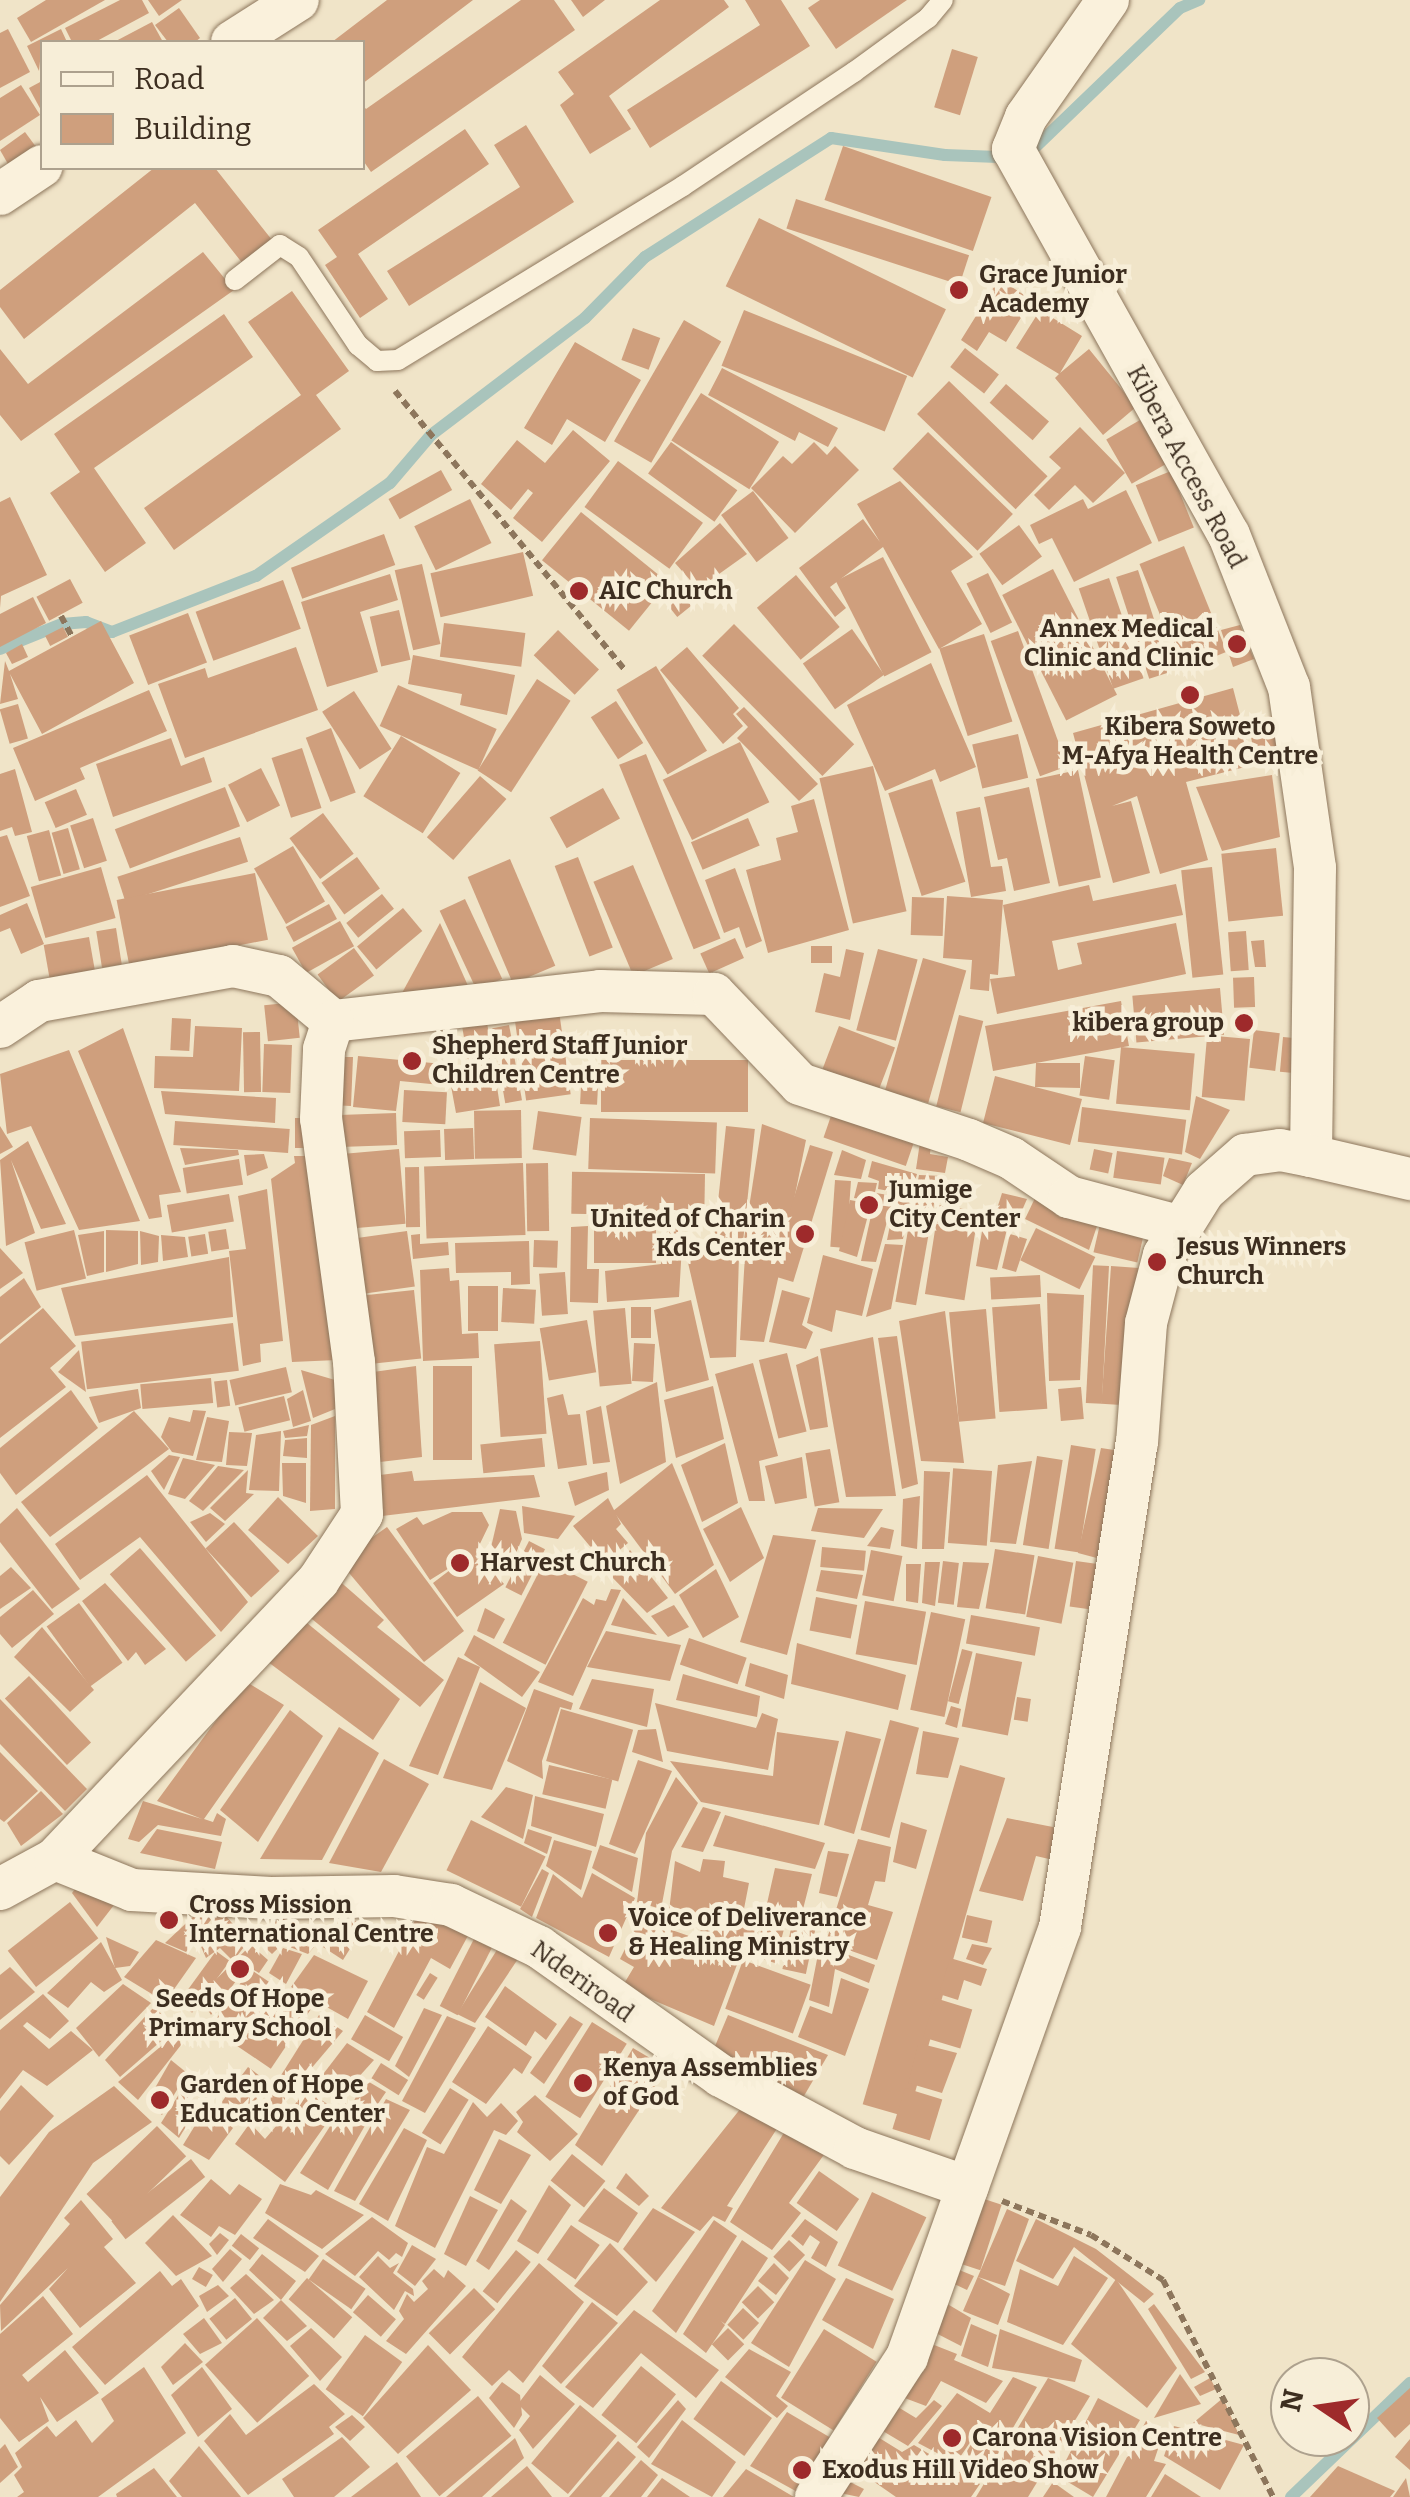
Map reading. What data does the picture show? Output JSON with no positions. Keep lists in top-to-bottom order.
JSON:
{
  "streets": {
    "street": ["Kibera Access Road", "Nderiroad"]
  },
  "places": [
    "Grace Junior Academy",
    "AIC Church",
    "Annex Medical Clinic and Clinic",
    "Kibera Soweto M-Afya Health Centre",
    "kibera group",
    "Shepherd Staff Junior Children Centre",
    "Jumige City Center",
    "United of Charin Kds Center",
    "Jesus Winners Church",
    "Harvest Church",
    "Cross Mission International Centre",
    "Voice of Deliverance & Healing Ministry",
    "Seeds Of Hope Primary School",
    "Kenya Assemblies of God",
    "Garden of Hope Education Center",
    "Carona Vision Centre",
    "Exodus Hill Video Show"
  ],
  "legend": ["Road", "Building"],
  "north": "left"
}
